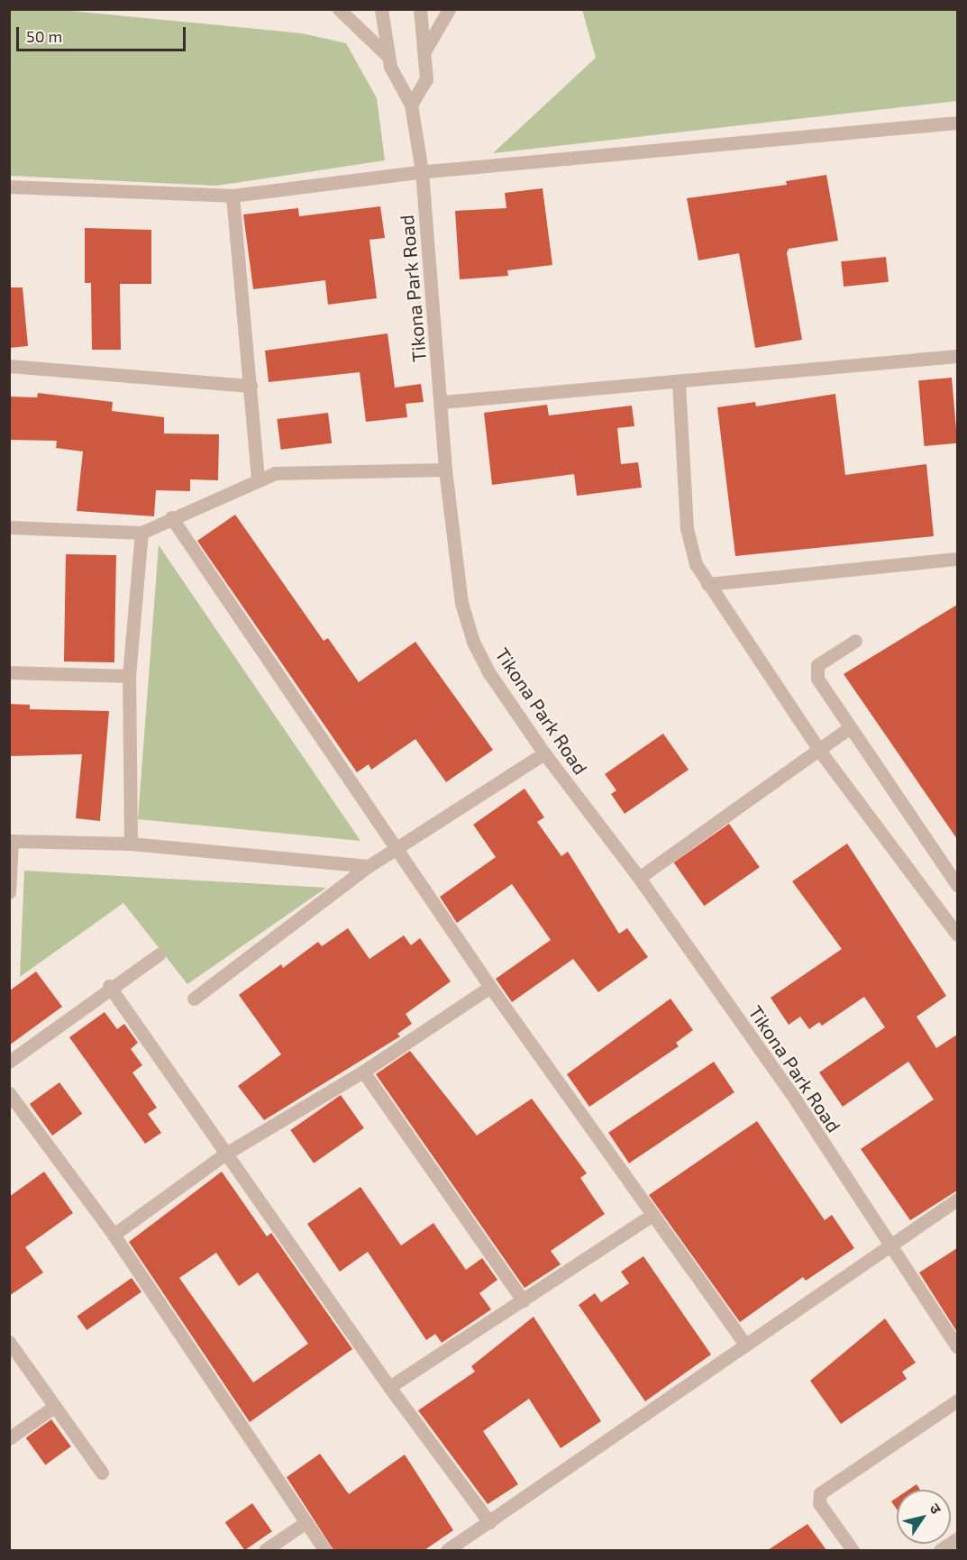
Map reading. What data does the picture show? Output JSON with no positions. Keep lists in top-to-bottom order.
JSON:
{
  "streets": {
    "street": ["Tikona Park Road"]
  },
  "scale_bar": "50 m",
  "north": "top right"
}
